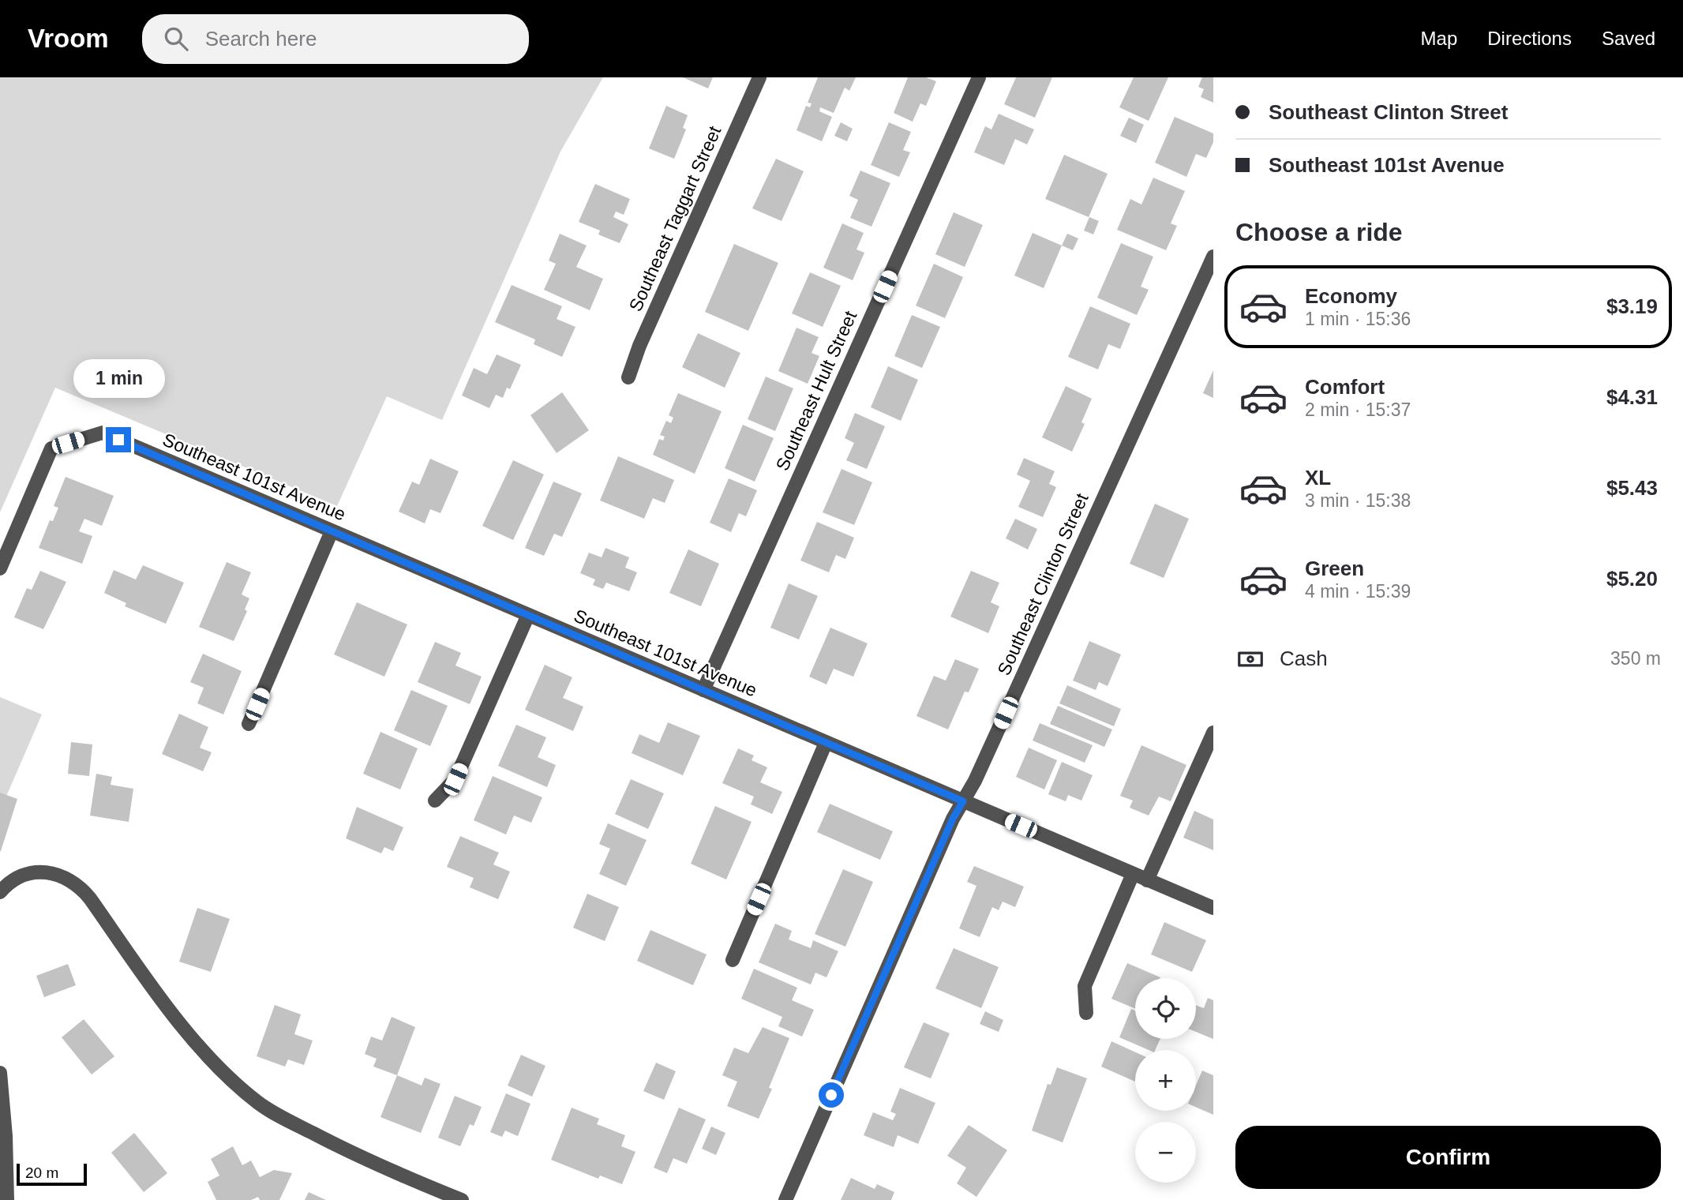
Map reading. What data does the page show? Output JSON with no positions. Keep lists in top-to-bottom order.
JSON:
{
  "streets": {
    "street": [
      "Southeast Taggart Street",
      "Southeast Hult Street",
      "Southeast 101st Avenue",
      "Southeast Clinton Street"
    ]
  },
  "crossings": [
    ["Southeast Hult Street", "Southeast 101st Avenue"],
    ["Southeast 101st Avenue", "Southeast Clinton Street"]
  ],
  "scale_bar": "20 m",
  "page": {
    "header": "Vroom",
    "search": "Search here",
    "nav": ["Map", "Directions", "Saved"],
    "banner": ["Southeast Clinton Street", "Southeast 101st Avenue"],
    "heading": "Choose a ride",
    "list": [
      {
        "name": "Economy",
        "note": "1 min · 15:36",
        "value": "$3.19"
      },
      {
        "name": "Comfort",
        "note": "2 min · 15:37",
        "value": "$4.31"
      },
      {
        "name": "XL",
        "note": "3 min · 15:38",
        "value": "$5.43"
      },
      {
        "name": "Green",
        "note": "4 min · 15:39",
        "value": "$5.20"
      }
    ],
    "bubble": "1 min",
    "pay": ["Cash", "350 m"],
    "map_buttons": ["+", "−"],
    "buttons": "Confirm",
    "scale": "20 m"
  }
}
